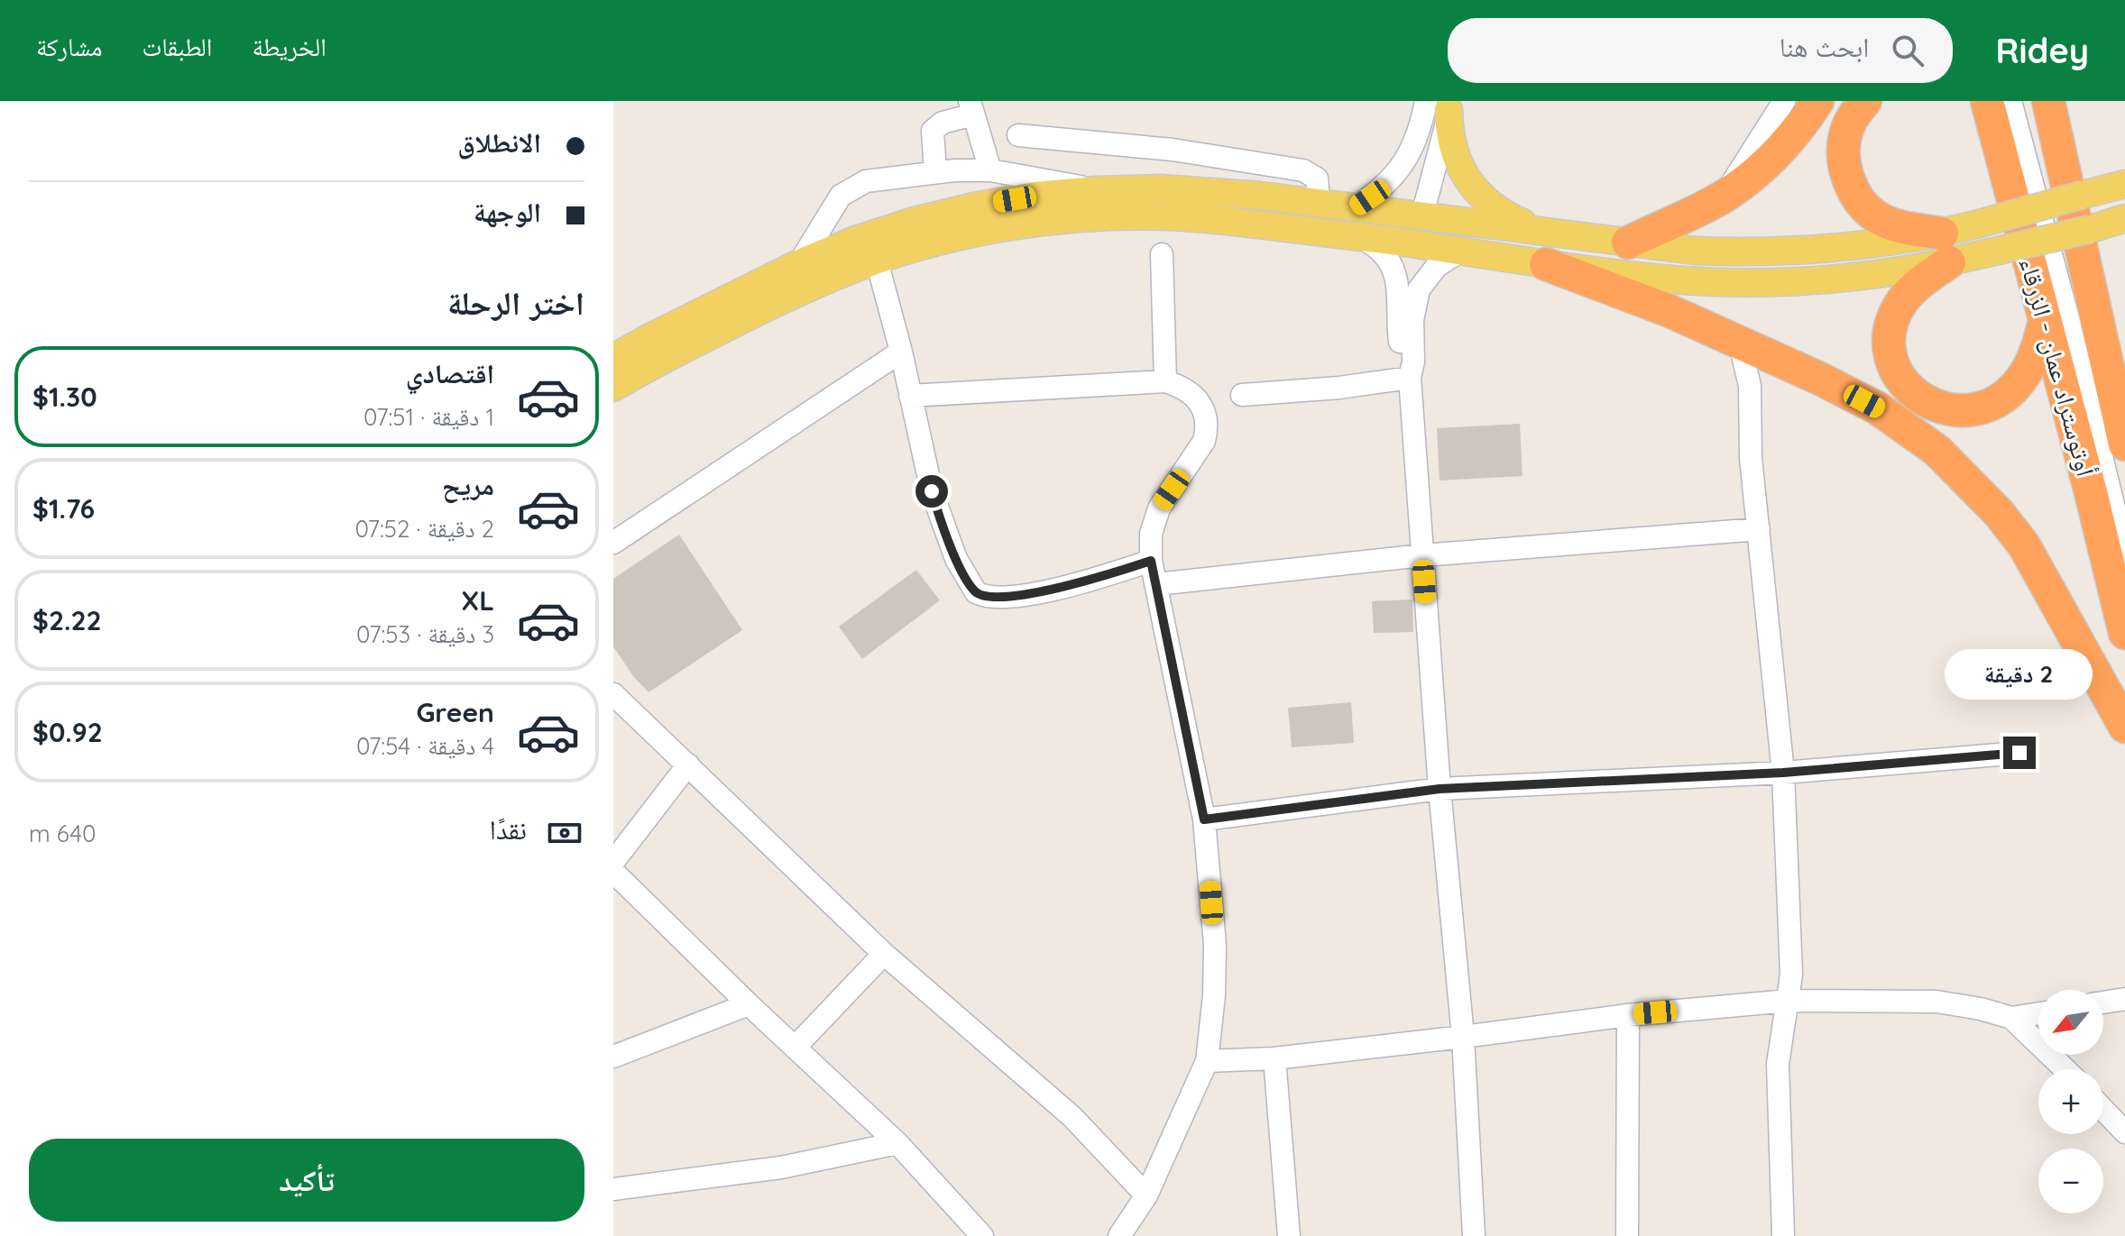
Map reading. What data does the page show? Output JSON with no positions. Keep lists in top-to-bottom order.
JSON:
{
  "streets": {
    "highway": ["أوتوستراد عمان - الزرقاء"]
  },
  "north": "bottom left",
  "page": {
    "header": "Ridey",
    "search": "ابحث هنا",
    "nav": ["الخريطة", "الطبقات", "مشاركة"],
    "banner": ["الانطلاق", "الوجهة"],
    "heading": "اختر الرحلة",
    "list": [
      {
        "name": "اقتصادي",
        "note": "1 دقيقة · 07:51",
        "value": "$1.30"
      },
      {
        "name": "مريح",
        "note": "2 دقيقة · 07:52",
        "value": "$1.76"
      },
      {
        "name": "XL",
        "note": "3 دقيقة · 07:53",
        "value": "$2.22"
      },
      {
        "name": "Green",
        "note": "4 دقيقة · 07:54",
        "value": "$0.92"
      }
    ],
    "bubble": "2 دقيقة",
    "pay": ["نقدًا", "640 m"],
    "map_buttons": ["+", "−"],
    "buttons": "تأكيد"
  }
}
